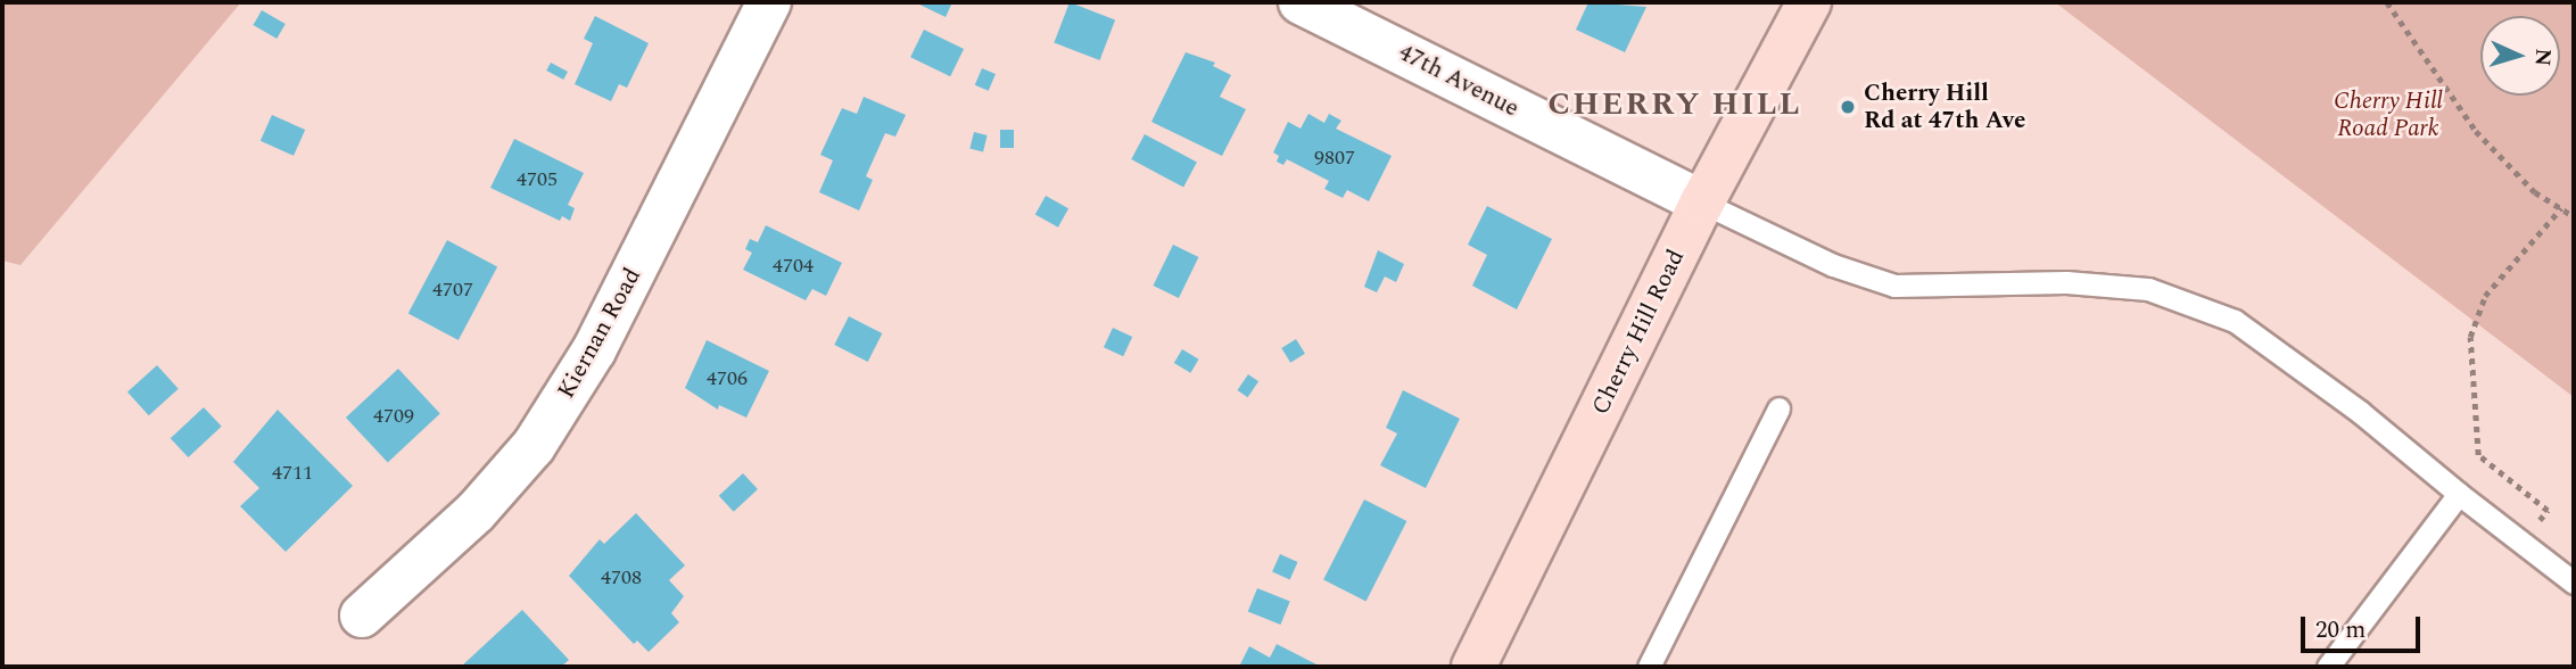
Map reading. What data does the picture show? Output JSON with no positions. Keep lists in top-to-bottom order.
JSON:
{
  "streets": {
    "main road": ["Cherry Hill Road"],
    "street": ["47th Avenue", "Kiernan Road"]
  },
  "crossings": [
    ["47th Avenue", "Cherry Hill Road"]
  ],
  "districts": ["CHERRY HILL"],
  "parks": ["Cherry Hill Road Park"],
  "places": ["Cherry Hill Rd at 47th Ave"],
  "house_numbers": [
    "9807",
    "4705",
    "4704",
    "4707",
    "4706",
    "4709",
    "4711",
    "4708"
  ],
  "scale_bar": "20 m",
  "north": "right"
}
